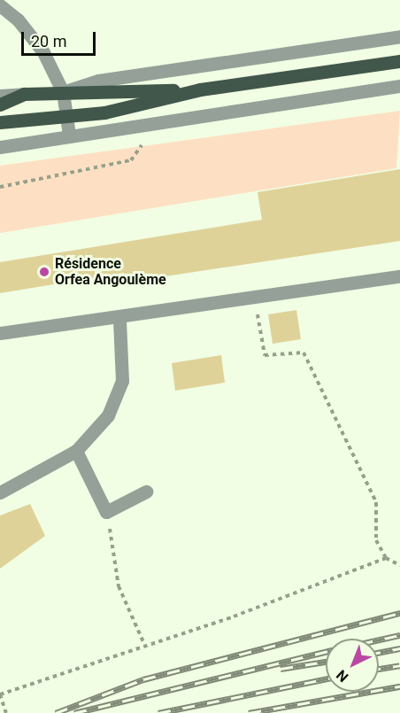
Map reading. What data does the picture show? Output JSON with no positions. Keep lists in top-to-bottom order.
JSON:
{
  "places": ["Résidence Orfea Angoulème"],
  "scale_bar": "20 m",
  "north": "bottom left"
}
